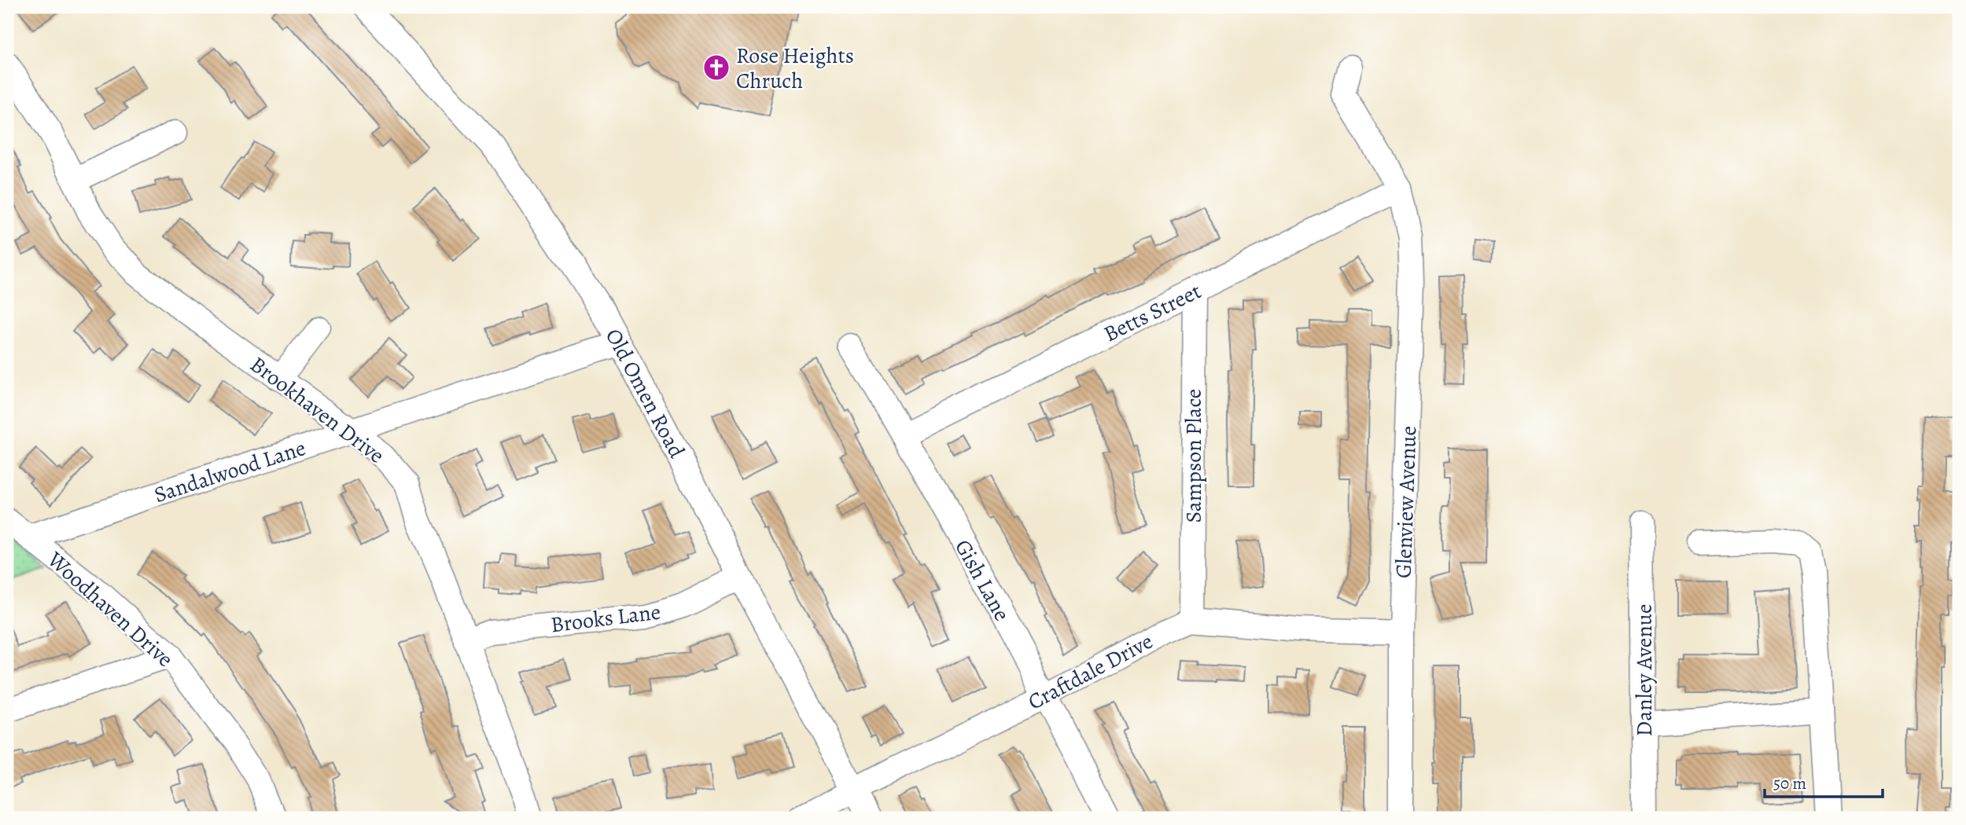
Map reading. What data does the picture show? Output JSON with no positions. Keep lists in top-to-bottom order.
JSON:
{
  "streets": {
    "street": [
      "Betts Street",
      "Old Omen Road",
      "Brookhaven Drive",
      "Sampson Place",
      "Sandalwood Lane",
      "Glenview Avenue",
      "Gish Lane",
      "Woodhaven Drive",
      "Brooks Lane",
      "Danley Avenue",
      "Craftdale Drive"
    ]
  },
  "crossings": [
    ["Betts Street", "Sampson Place"],
    ["Betts Street", "Glenview Avenue"],
    ["Betts Street", "Gish Lane"],
    ["Old Omen Road", "Sandalwood Lane"],
    ["Old Omen Road", "Brooks Lane"],
    ["Old Omen Road", "Craftdale Drive"],
    ["Brookhaven Drive", "Sandalwood Lane"],
    ["Brookhaven Drive", "Brooks Lane"],
    ["Sampson Place", "Craftdale Drive"],
    ["Sandalwood Lane", "Woodhaven Drive"],
    ["Glenview Avenue", "Craftdale Drive"],
    ["Gish Lane", "Craftdale Drive"]
  ],
  "places": {
    "church": ["Rose Heights Chruch"]
  },
  "scale_bar": "50 m"
}
